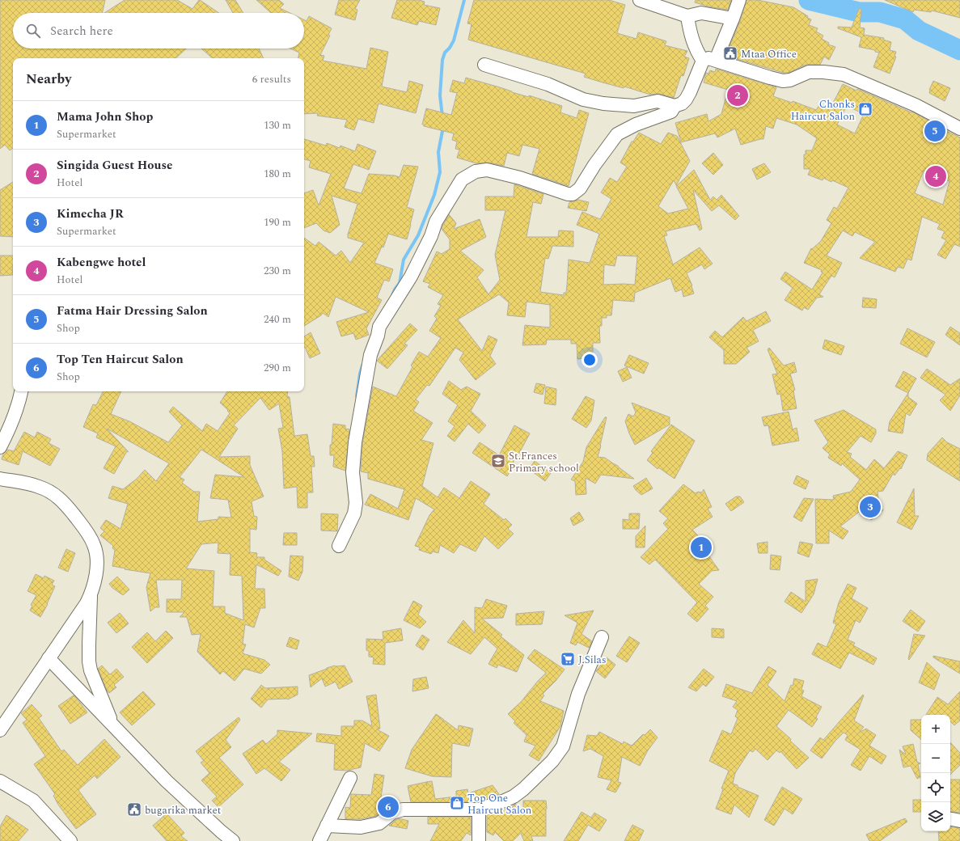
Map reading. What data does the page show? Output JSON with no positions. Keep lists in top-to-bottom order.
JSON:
{
  "places": {
    "public building": ["Mtaa Office", "bugarika market"],
    "shop": ["Chonks Haircut Salon", "Top One Haircut Salon"],
    "school or university": ["St.Frances Primary school"],
    "supermarket": ["J.Silas"]
  },
  "page": {
    "search": "Search here",
    "heading": ["Nearby", "6 results"],
    "pins": [
      "2",
      "5",
      "4",
      "3",
      "1",
      "6"
    ],
    "list": [
      {
        "mark": "1",
        "name": "Mama John Shop",
        "note": "Supermarket",
        "value": "130 m"
      },
      {
        "mark": "2",
        "name": "Singida Guest House",
        "note": "Hotel",
        "value": "180 m"
      },
      {
        "mark": "3",
        "name": "Kimecha JR",
        "note": "Supermarket",
        "value": "190 m"
      },
      {
        "mark": "4",
        "name": "Kabengwe hotel",
        "note": "Hotel",
        "value": "230 m"
      },
      {
        "mark": "5",
        "name": "Fatma Hair Dressing Salon",
        "note": "Shop",
        "value": "240 m"
      },
      {
        "mark": "6",
        "name": "Top Ten Haircut Salon",
        "note": "Shop",
        "value": "290 m"
      }
    ],
    "map_buttons": ["+", "−"]
  }
}
